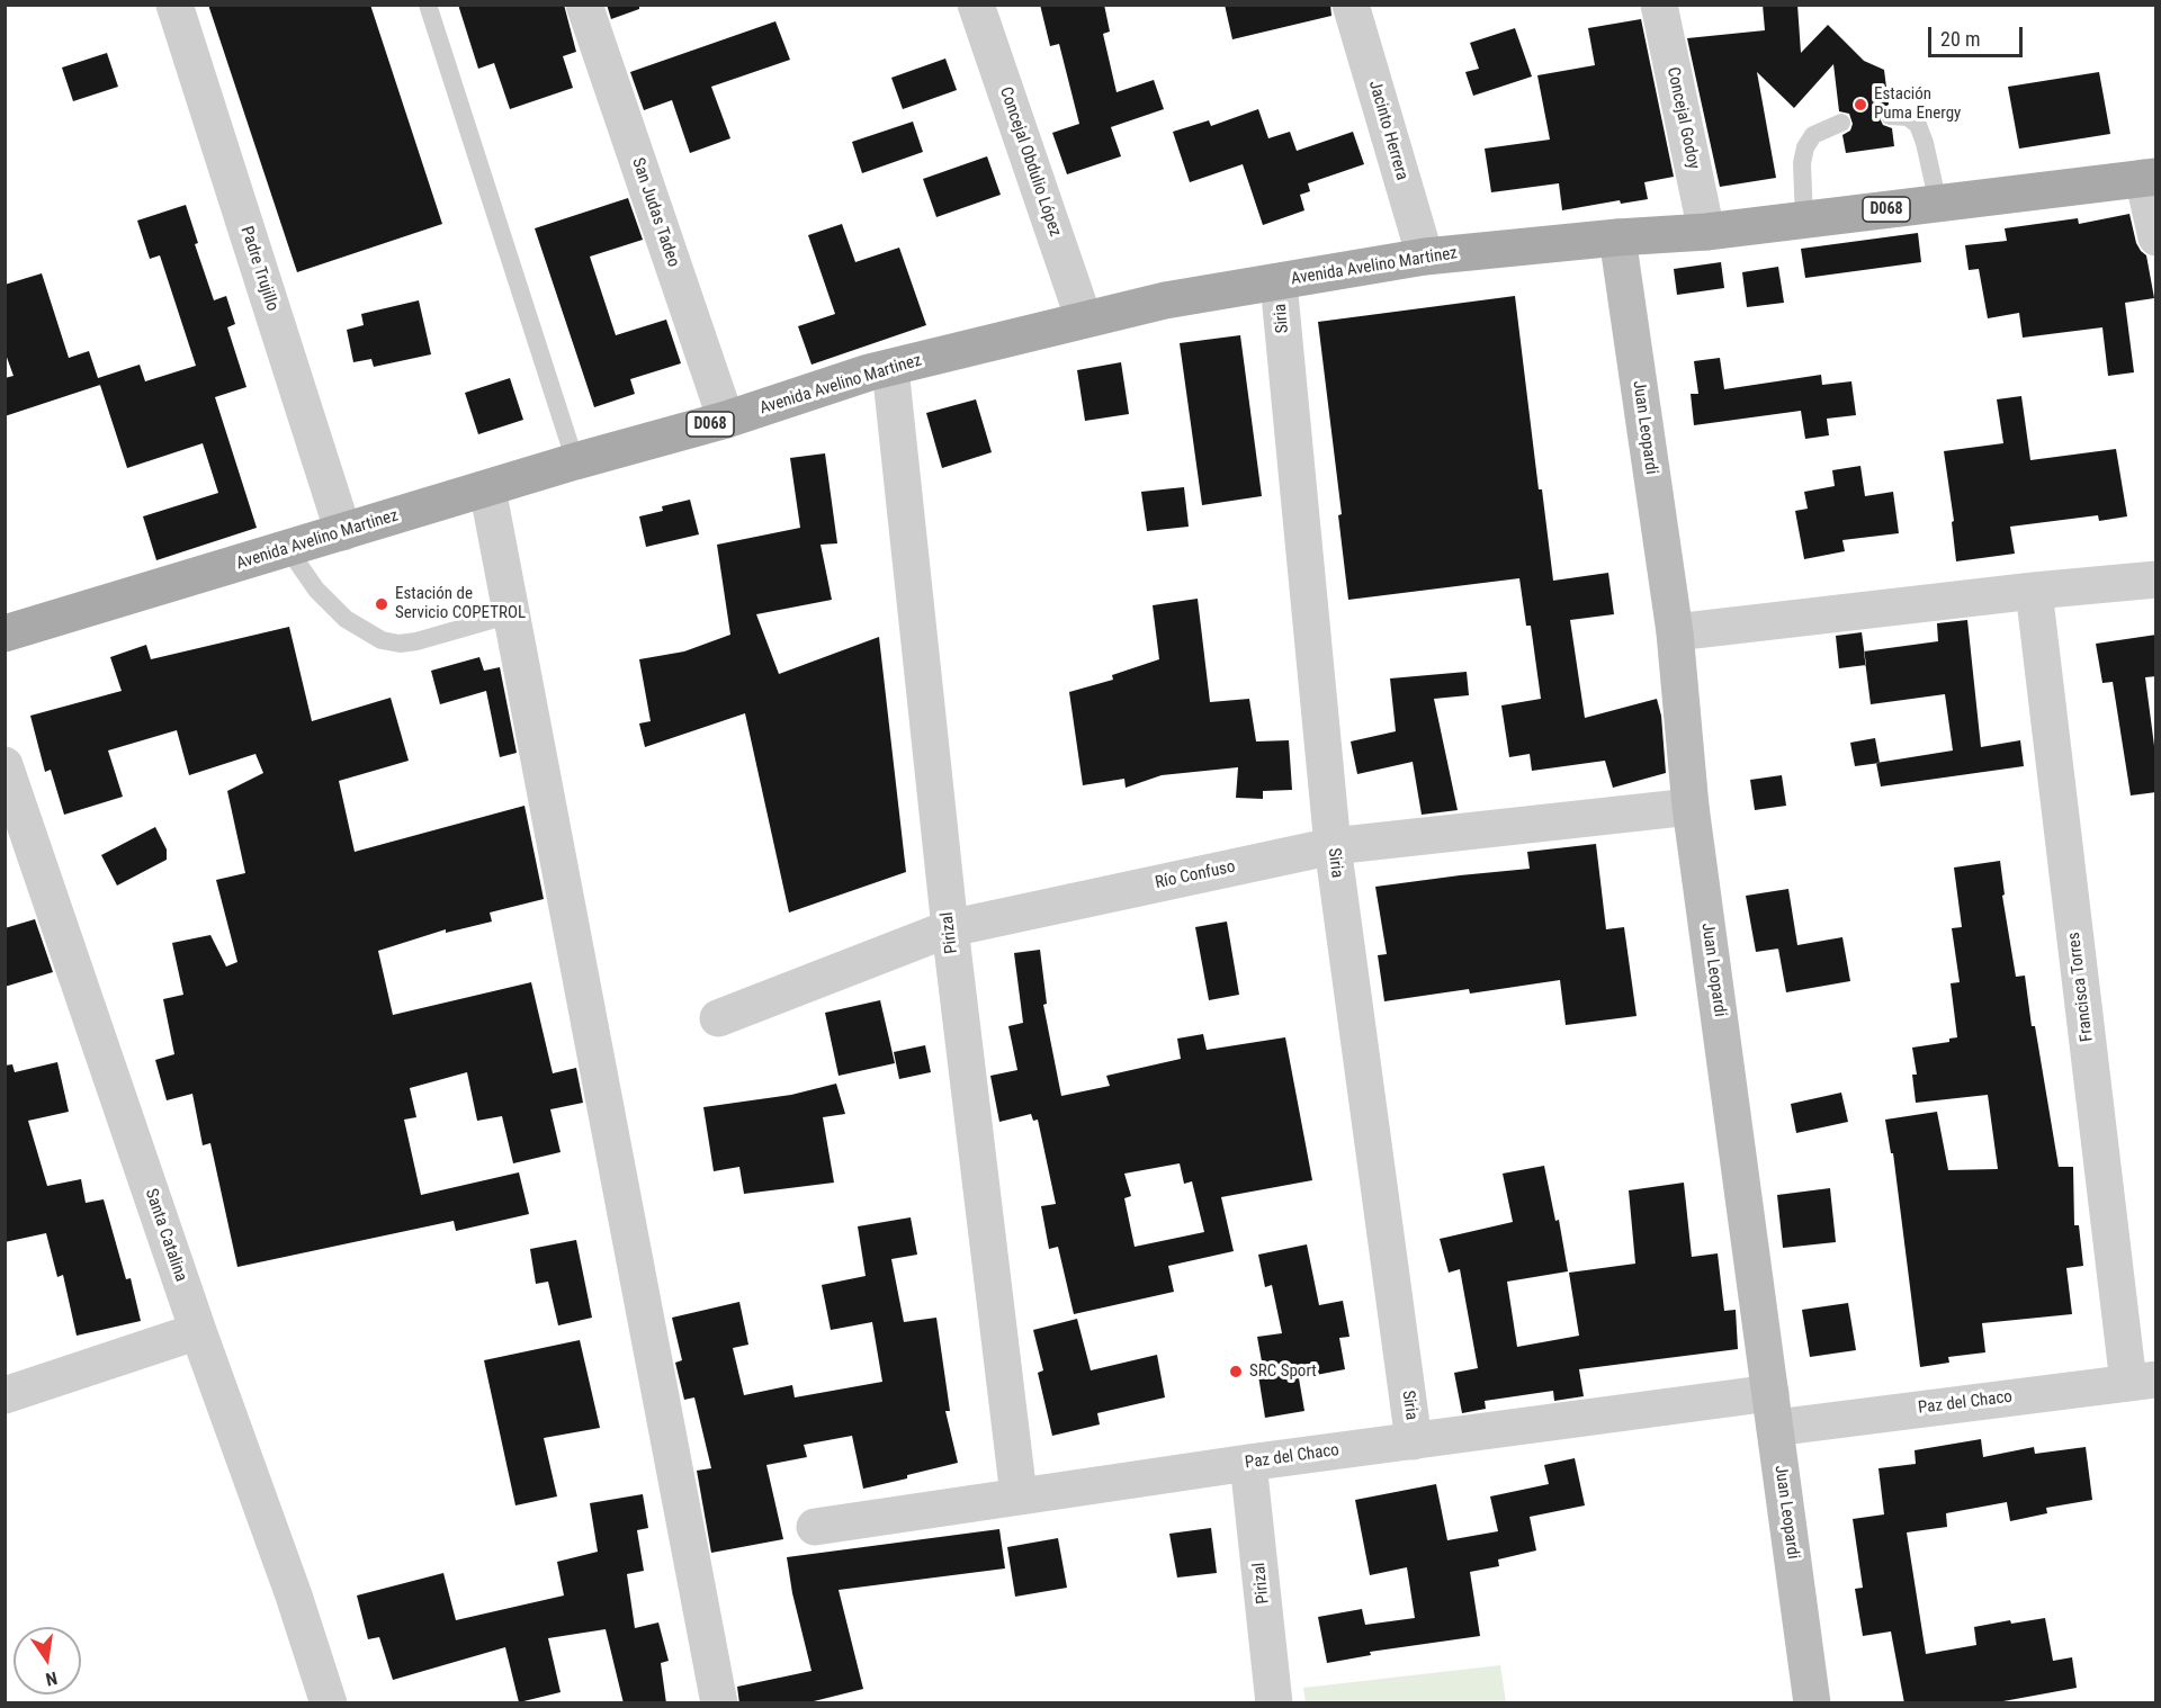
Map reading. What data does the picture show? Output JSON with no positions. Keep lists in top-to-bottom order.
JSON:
{
  "streets": {
    "main road": ["D068", "Avenida Avelino Martinez", "Juan Leopardi"],
    "street": [
      "Concejal Godoy",
      "Jacinto Herrera",
      "Concejal Obdulio López",
      "San Judas Tadeo",
      "Padre Trujillo",
      "Siria",
      "Río Confuso",
      "Pirizal",
      "Francisca Torres",
      "Santa Catalina",
      "Paz del Chaco"
    ]
  },
  "crossings": [
    ["Concejal Godoy", "D068"],
    ["Jacinto Herrera", "Avenida Avelino Martinez"],
    ["Concejal Obdulio López", "Avenida Avelino Martinez"],
    ["D068", "Avenida Avelino Martinez"],
    ["D068", "Juan Leopardi"],
    ["San Judas Tadeo", "Avenida Avelino Martinez"],
    ["Avenida Avelino Martinez", "Padre Trujillo"],
    ["Avenida Avelino Martinez", "Siria"],
    ["Avenida Avelino Martinez", "Juan Leopardi"],
    ["Avenida Avelino Martinez", "Pirizal"],
    ["Siria", "Río Confuso"],
    ["Siria", "Paz del Chaco"],
    ["Juan Leopardi", "Río Confuso"],
    ["Juan Leopardi", "Paz del Chaco"],
    ["Río Confuso", "Pirizal"],
    ["Pirizal", "Paz del Chaco"],
    ["Francisca Torres", "Paz del Chaco"]
  ],
  "places": ["Estación Puma Energy", "Estación de Servicio COPETROL", "SRC Sport"],
  "scale_bar": "20 m",
  "north": "bottom"
}
